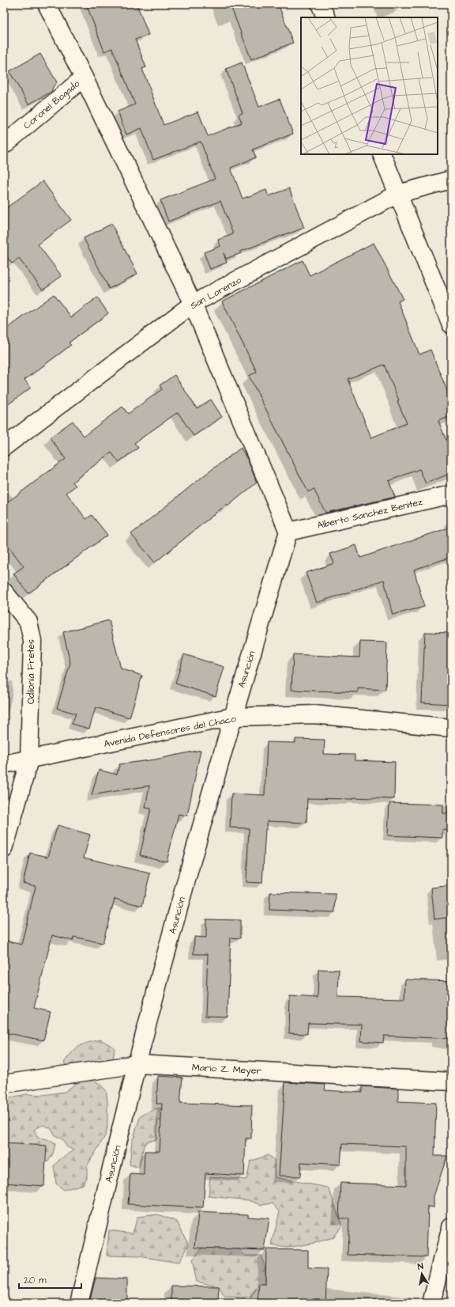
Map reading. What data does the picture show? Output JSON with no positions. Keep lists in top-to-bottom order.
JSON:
{
  "streets": {
    "street": [
      "Coronel Bogado",
      "San Lorenzo",
      "Alberto Sanchez Benitez",
      "Asunción",
      "Odilonia Fretes",
      "Avenida Defensores del Chaco",
      "Mario Z. Meyer"
    ]
  },
  "crossings": [
    ["Alberto Sanchez Benitez", "Asunción"],
    ["Asunción", "Avenida Defensores del Chaco"],
    ["Asunción", "Mario Z. Meyer"],
    ["Odilonia Fretes", "Avenida Defensores del Chaco"]
  ],
  "scale_bar": "20 m",
  "north": "top"
}
